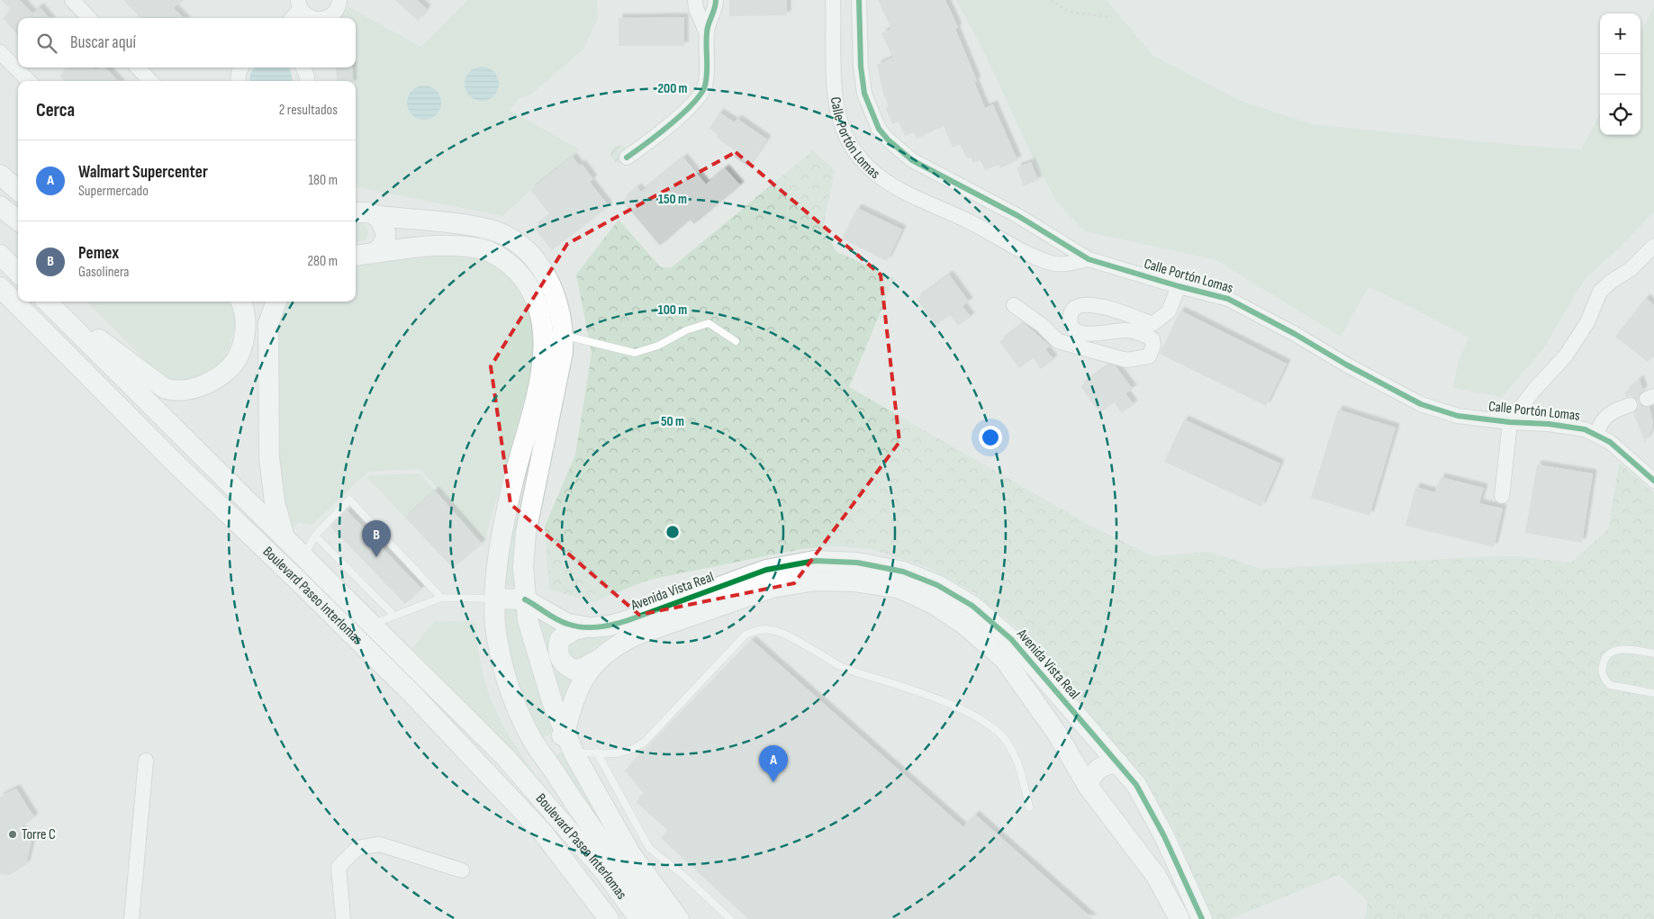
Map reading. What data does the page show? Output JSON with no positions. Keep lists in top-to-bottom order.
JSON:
{
  "streets": {
    "main road": ["Avenida Vista Real", "Boulevard Paseo Interlomas"],
    "street": ["Calle Portón Lomas"]
  },
  "places": ["Torre C"],
  "page": {
    "map_buttons": ["+", "−"],
    "search": "Buscar aquí",
    "heading": ["Cerca", "2 resultados"],
    "list": [
      {
        "mark": "A",
        "name": "Walmart Supercenter",
        "note": "Supermercado",
        "value": "180 m"
      },
      {
        "mark": "B",
        "name": "Pemex",
        "note": "Gasolinera",
        "value": "280 m"
      }
    ],
    "pins": ["B", "A"]
  },
  "rings": [
    "200 m",
    "150 m",
    "100 m",
    "50 m"
  ]
}
